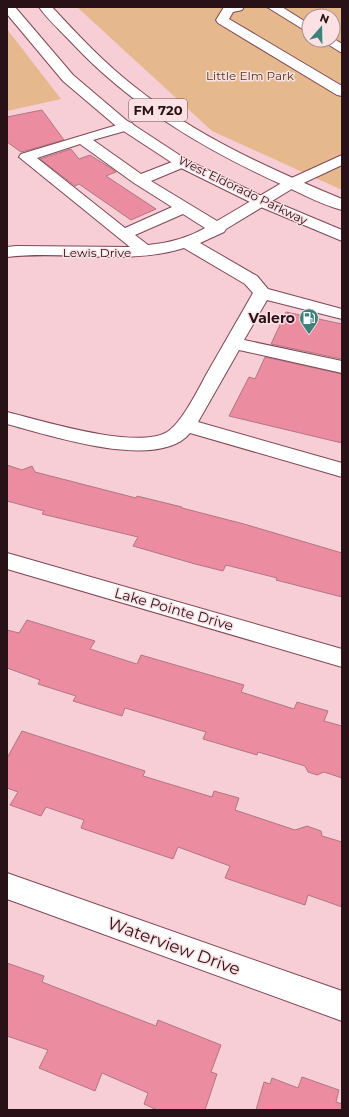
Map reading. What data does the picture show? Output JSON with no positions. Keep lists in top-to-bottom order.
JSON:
{
  "streets": {
    "main road": [
      "FM 720",
      "West Eldorado Parkway",
      "Lewis Drive",
      "Lake Pointe Drive",
      "Waterview Drive"
    ]
  },
  "crossings": [
    ["West Eldorado Parkway", "Lewis Drive"]
  ],
  "parks": ["Little Elm Park"],
  "places": {
    "fuel station": ["Valero"]
  },
  "north": "top"
}
